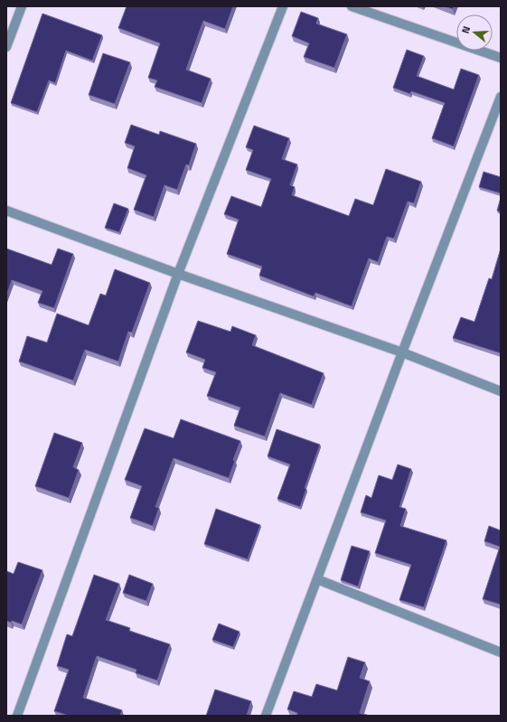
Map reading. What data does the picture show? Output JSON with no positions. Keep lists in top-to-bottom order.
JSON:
{
  "north": "left"
}
